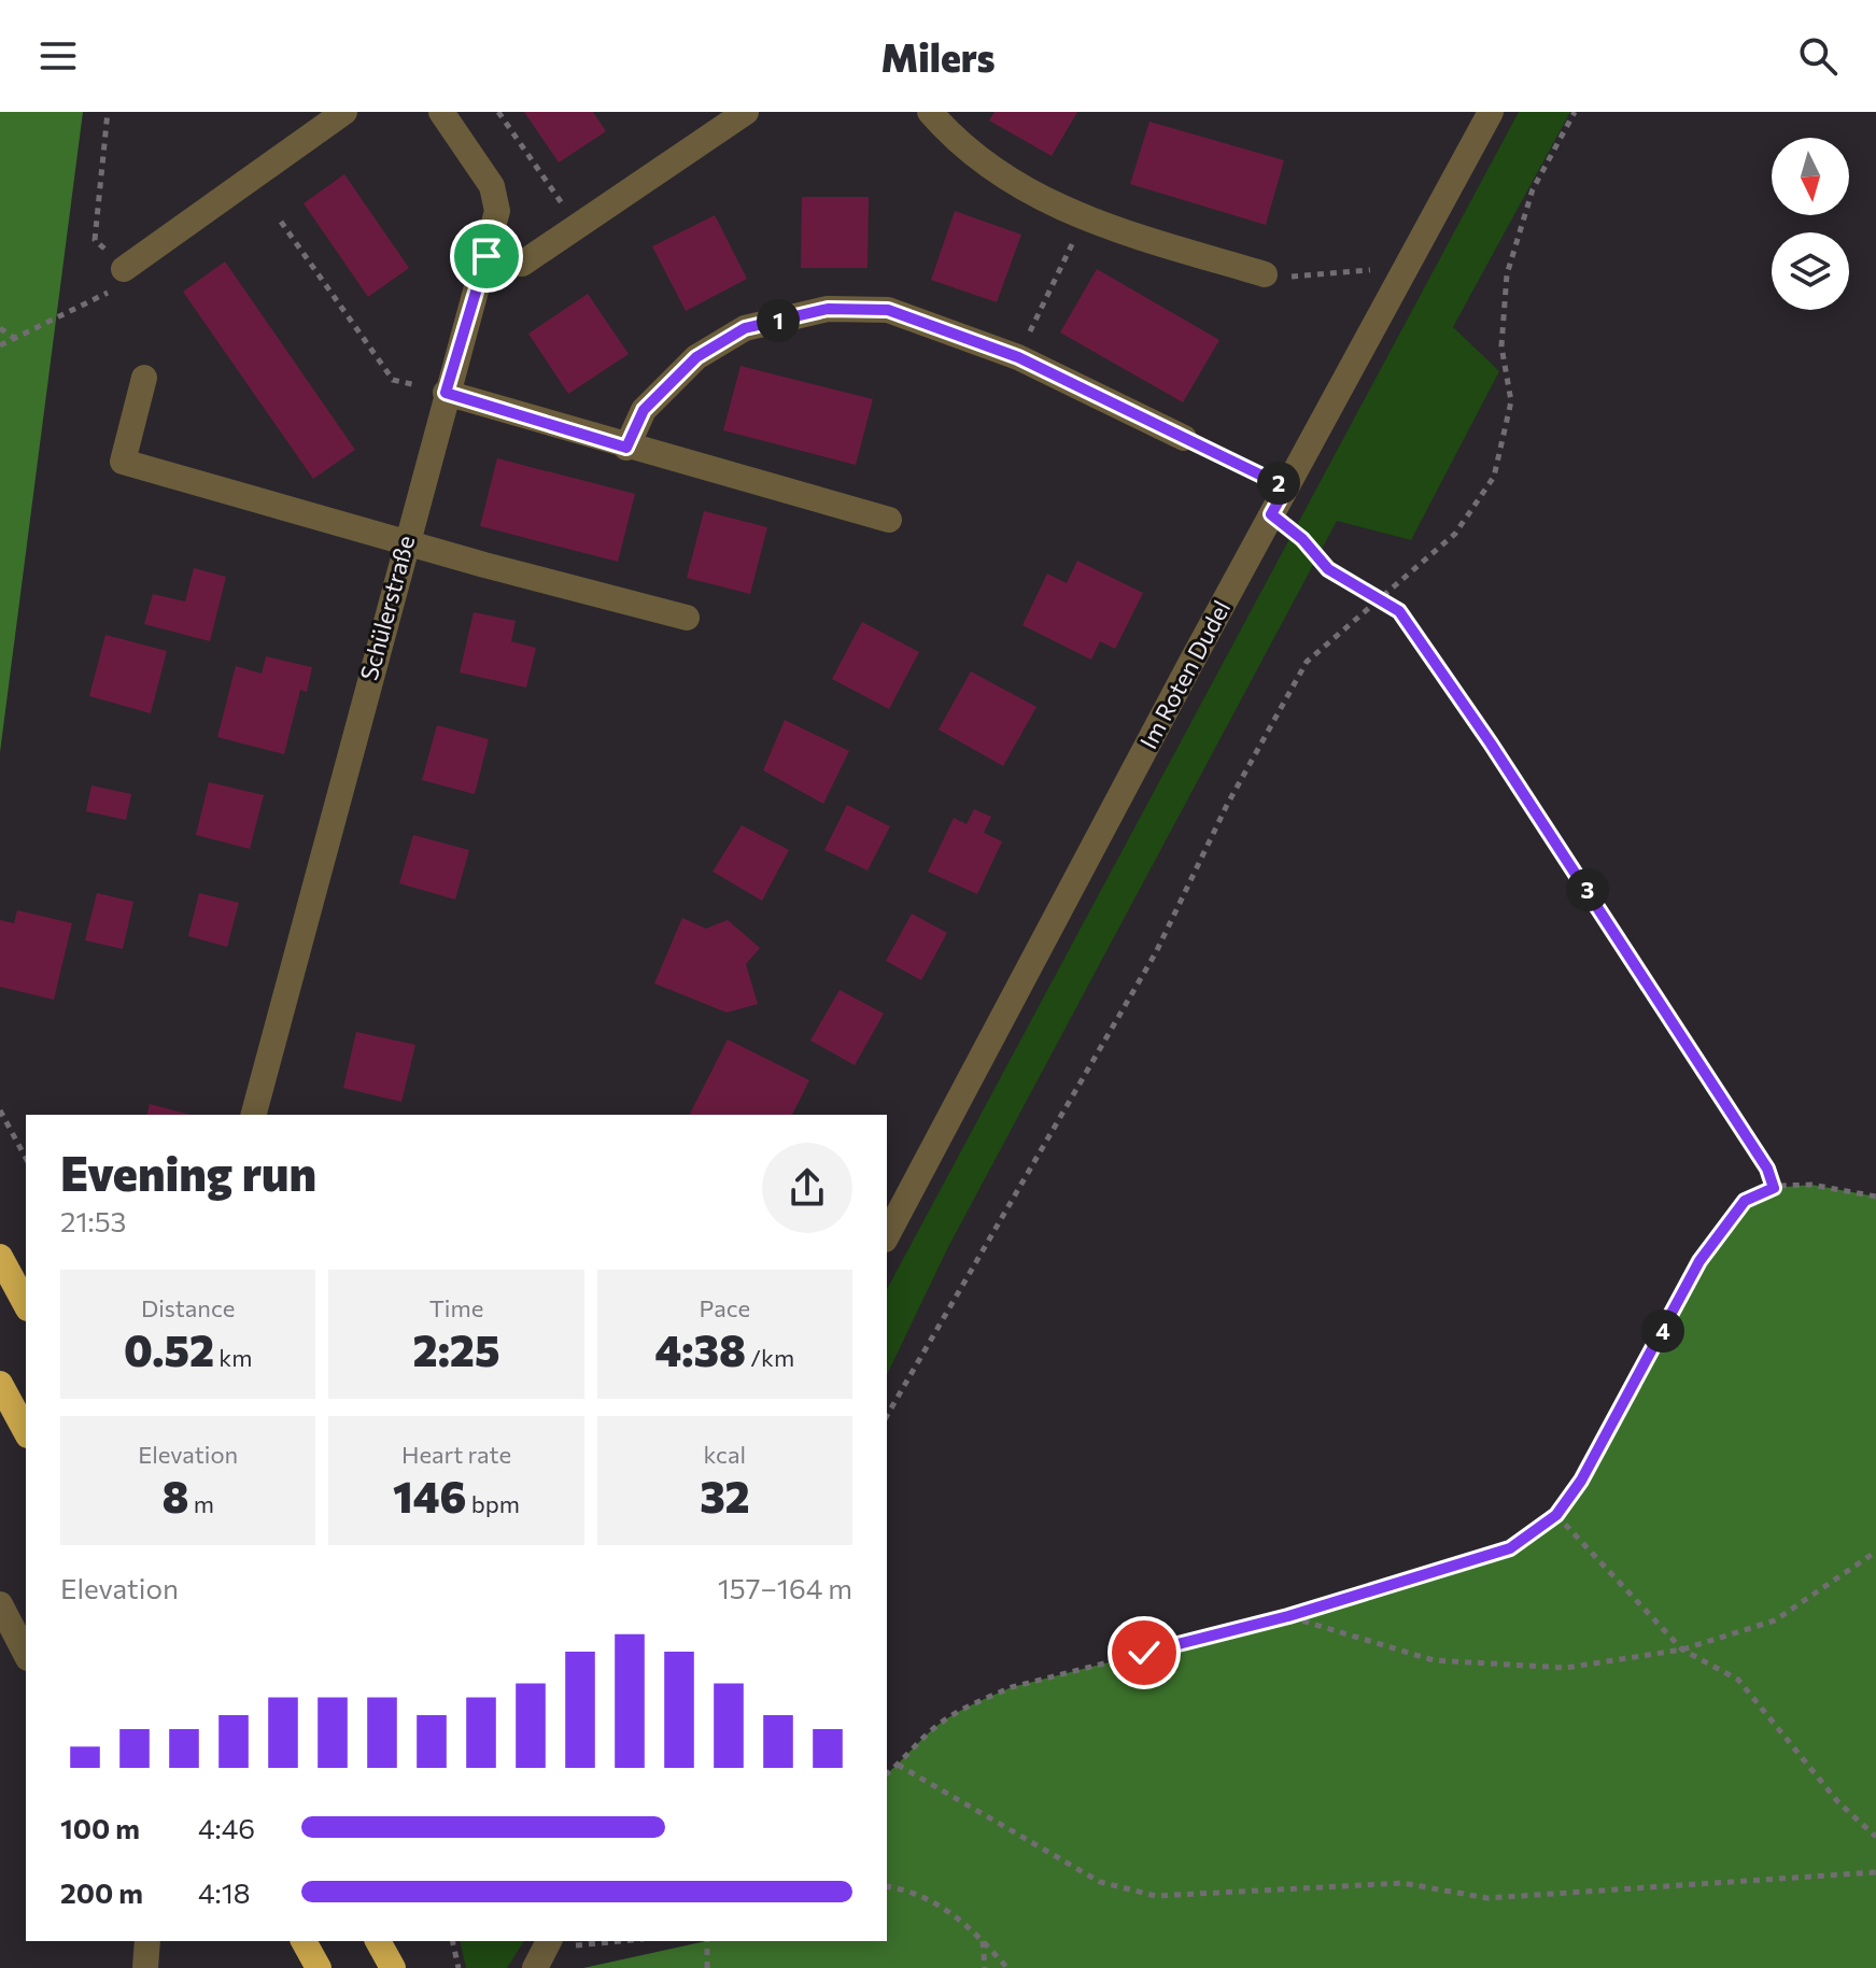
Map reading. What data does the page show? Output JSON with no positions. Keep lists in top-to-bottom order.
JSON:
{
  "streets": {
    "street": ["Schülerstraße", "Im Roten Dudel"]
  },
  "north": "bottom",
  "page": {
    "header": "Milers",
    "pins": [
      "1",
      "2",
      "3",
      "4"
    ],
    "heading": ["Evening run", "21:53"],
    "stats": [
      ["Distance", "0.52 km"],
      ["Time", "2:25"],
      ["Pace", "4:38 /km"],
      ["Elevation", "8 m"],
      ["Heart rate", "146 bpm"],
      ["kcal", "32"]
    ],
    "chart": ["Elevation", "157–164 m"],
    "list": [
      {
        "name": "100 m",
        "note": "4:46"
      },
      {
        "name": "200 m",
        "note": "4:18"
      }
    ]
  }
}
